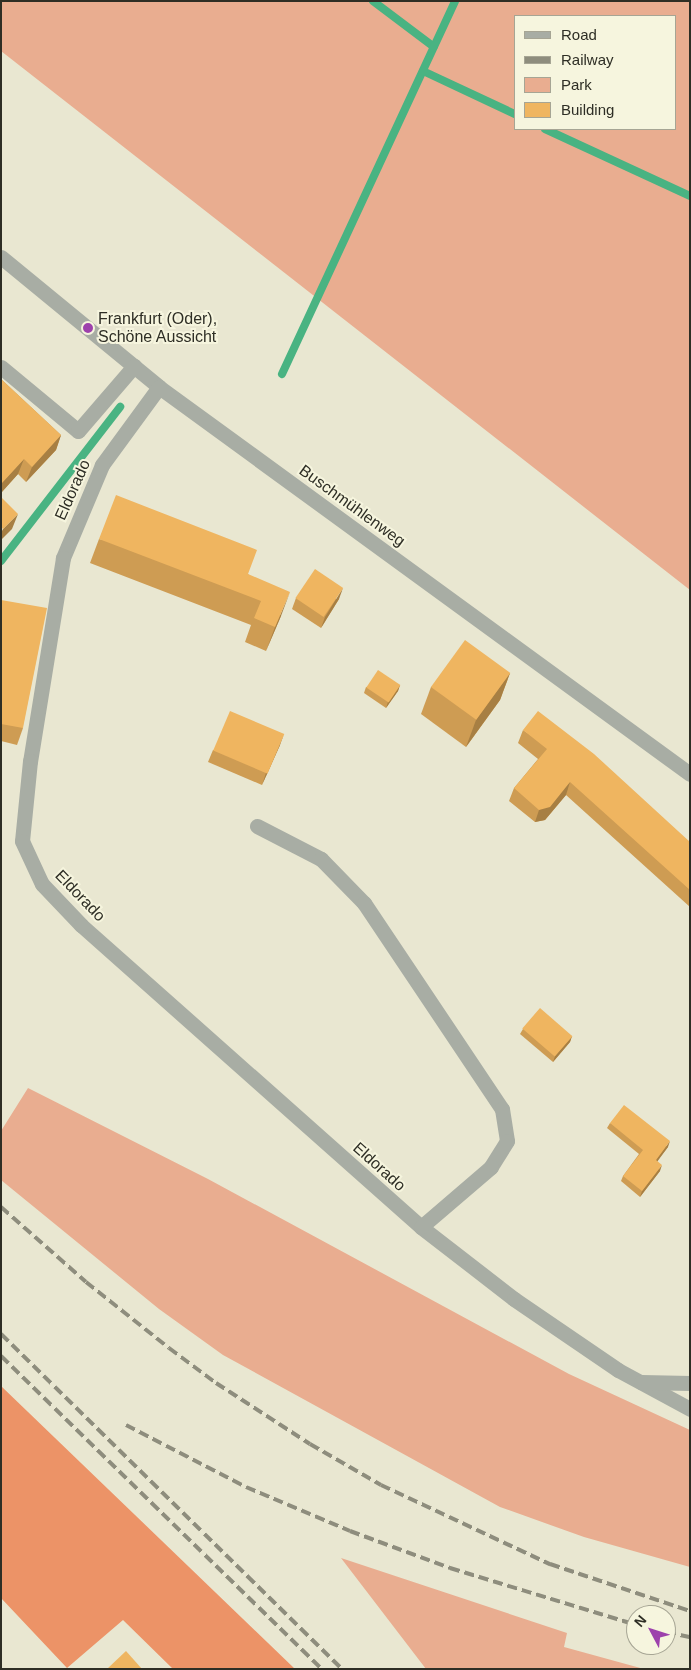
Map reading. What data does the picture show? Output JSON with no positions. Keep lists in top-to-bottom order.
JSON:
{
  "streets": {
    "street": ["Eldorado", "Buschmühlenweg"]
  },
  "crossings": [
    ["Eldorado", "Buschmühlenweg"]
  ],
  "places": ["Frankfurt (Oder), Schöne Aussicht"],
  "legend": [
    "Road",
    "Railway",
    "Park",
    "Building"
  ],
  "north": "top left"
}
